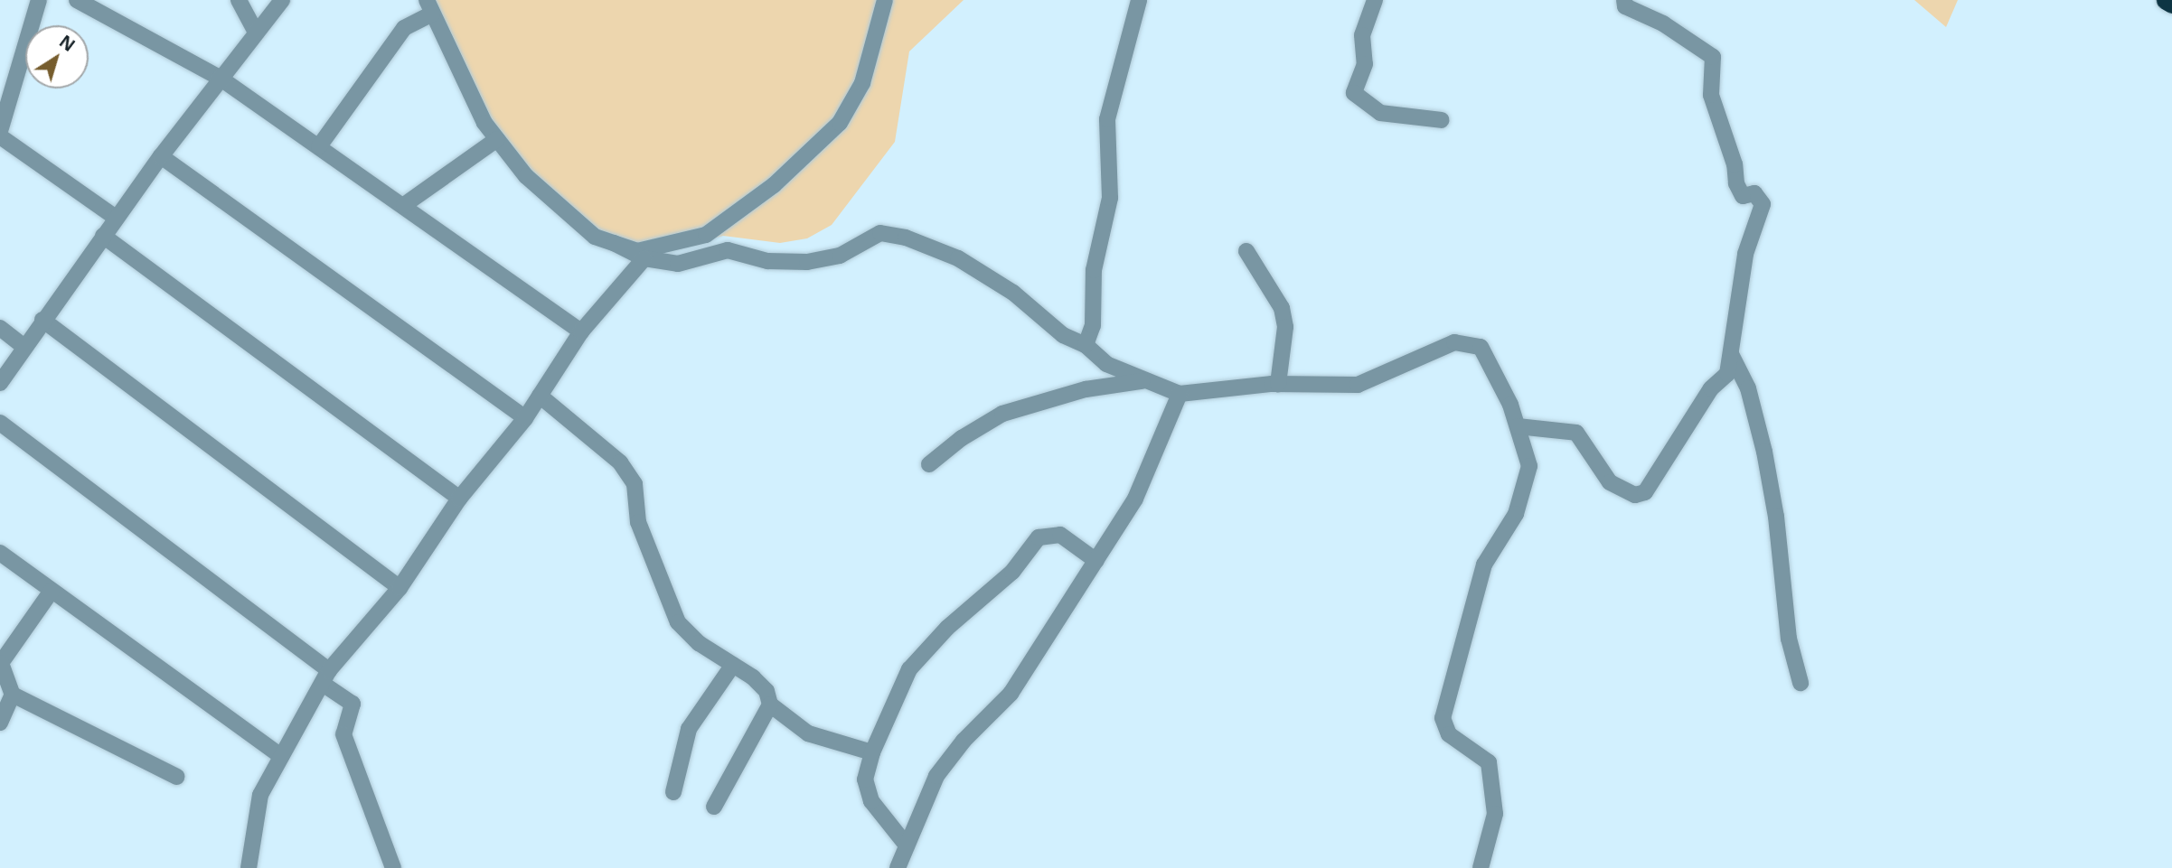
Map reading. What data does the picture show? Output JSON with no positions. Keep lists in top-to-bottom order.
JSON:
{
  "north": "top right"
}
